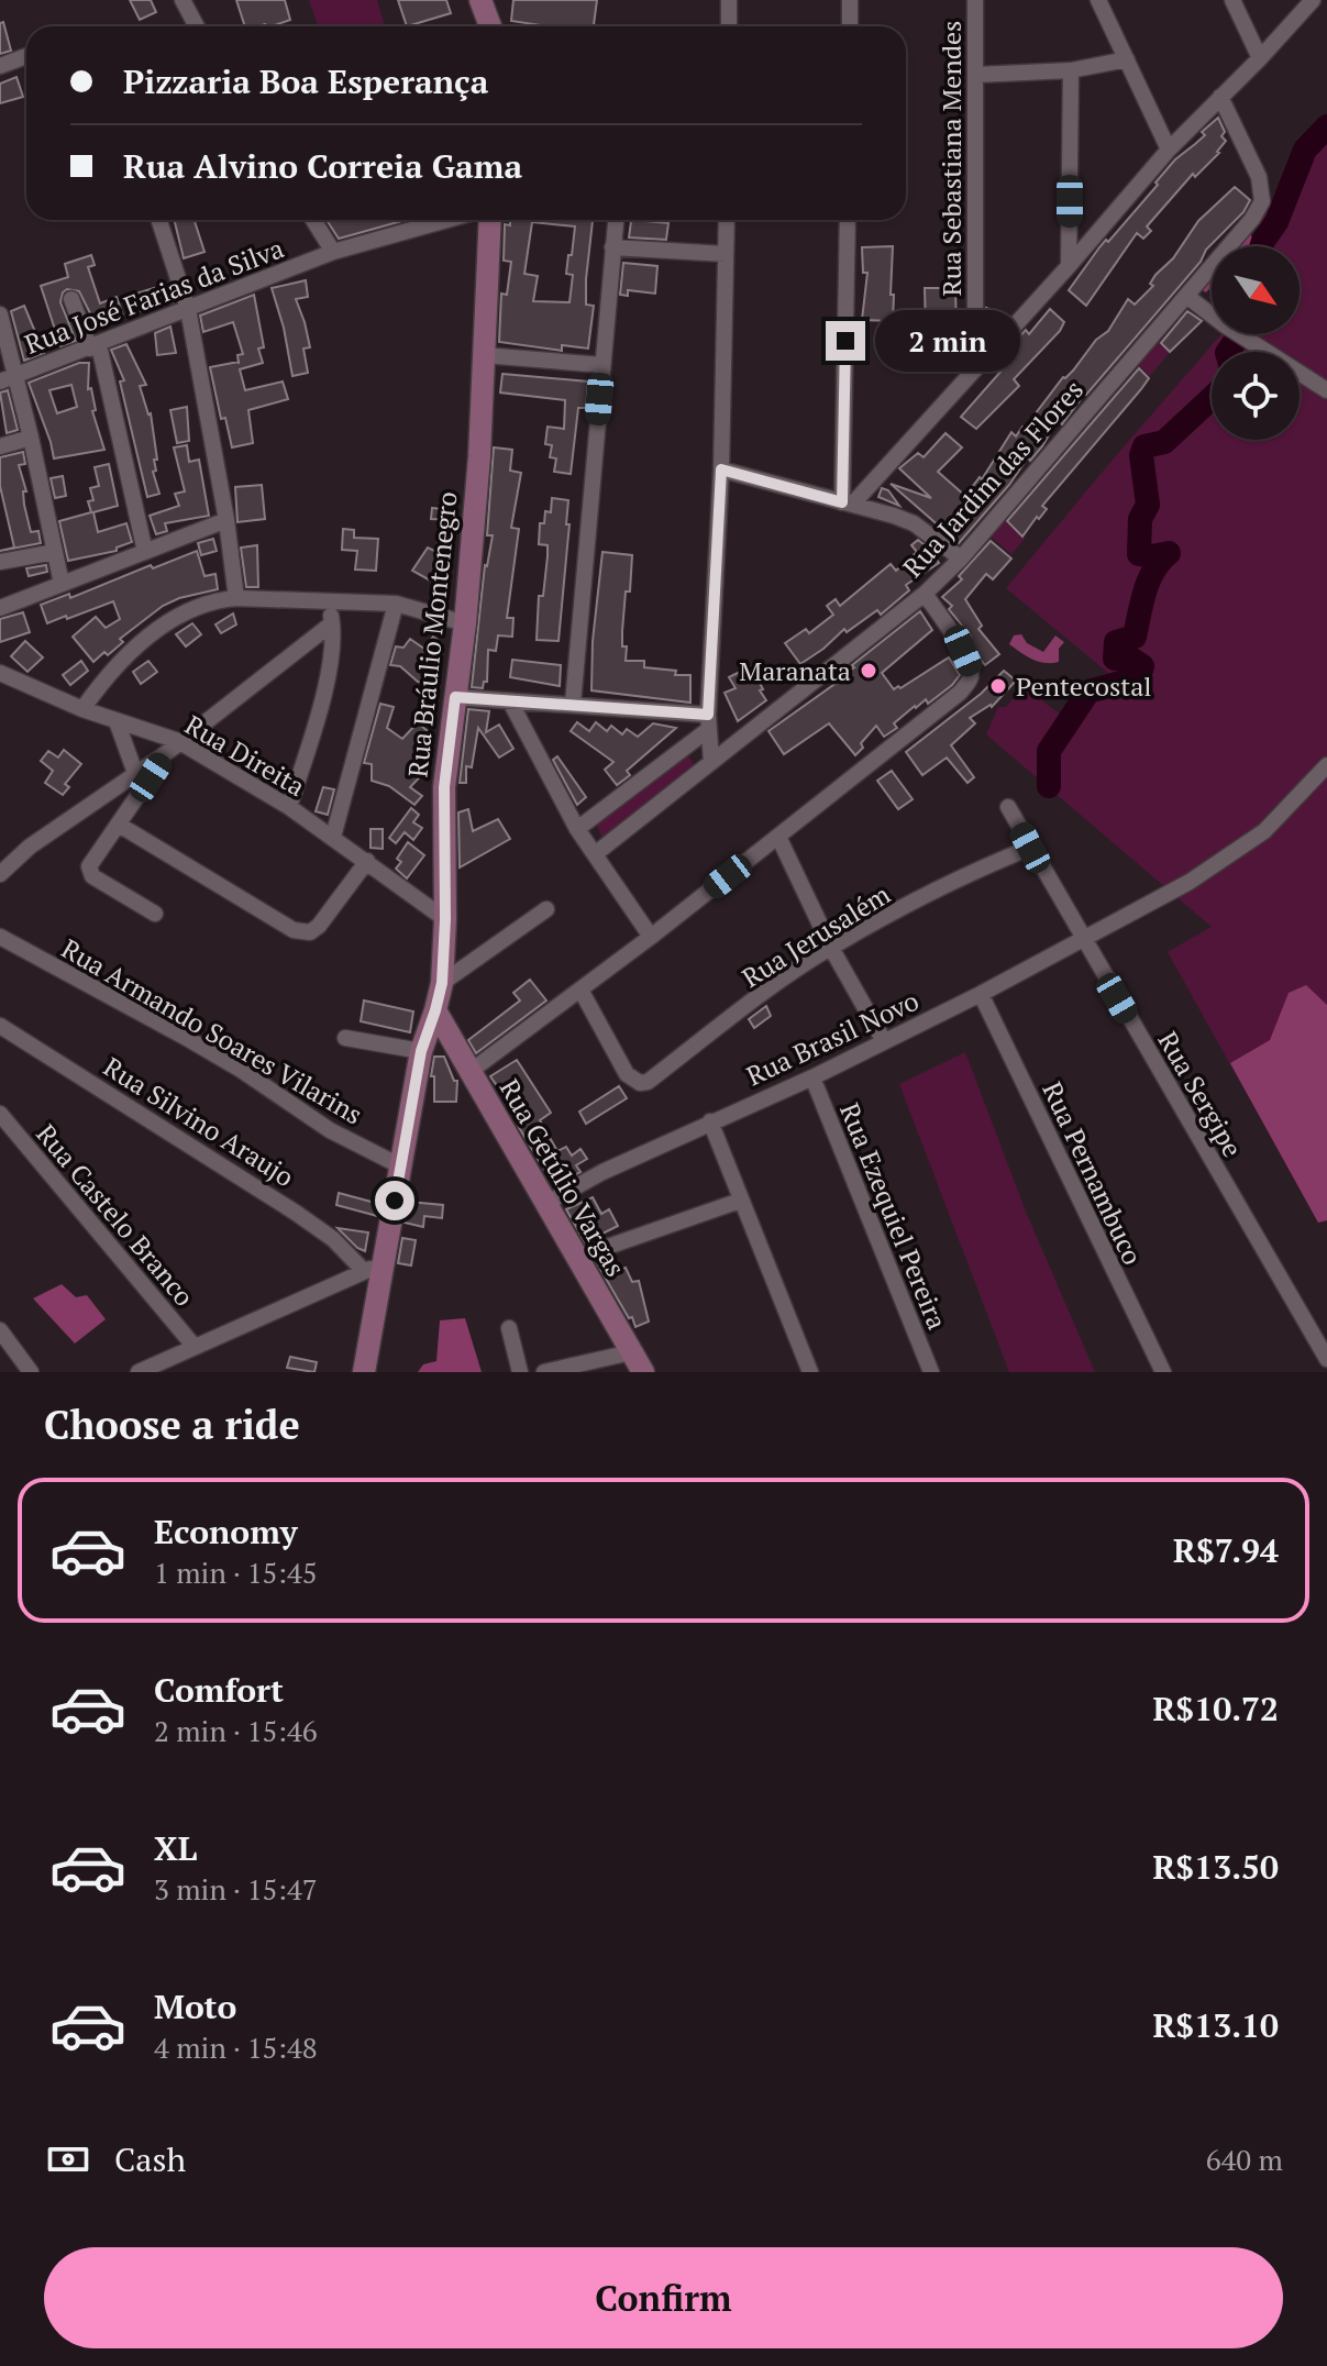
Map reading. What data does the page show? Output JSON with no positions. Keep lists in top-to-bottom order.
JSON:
{
  "streets": {
    "street": [
      "Rua Sebastiana Mendes",
      "Rua José Farias da Silva",
      "Rua Jardim das Flores",
      "Rua Bráulio Montenegro",
      "Rua Direita",
      "Rua Jerusalém",
      "Rua Armando Soares Vilarins",
      "Rua Brasil Novo",
      "Rua Sergipe",
      "Rua Silvino Araujo",
      "Rua Pernambuco",
      "Rua Getúlio Vargas",
      "Rua Castelo Branco",
      "Rua Ezequiel Pereira"
    ]
  },
  "crossings": [
    ["Rua Bráulio Montenegro", "Rua Direita"],
    ["Rua Bráulio Montenegro", "Rua Armando Soares Vilarins"],
    ["Rua Bráulio Montenegro", "Rua Silvino Araujo"],
    ["Rua Bráulio Montenegro", "Rua Getúlio Vargas"],
    ["Rua Jerusalém", "Rua Sergipe"],
    ["Rua Brasil Novo", "Rua Sergipe"],
    ["Rua Brasil Novo", "Rua Pernambuco"],
    ["Rua Brasil Novo", "Rua Getúlio Vargas"],
    ["Rua Brasil Novo", "Rua Ezequiel Pereira"]
  ],
  "places": ["Maranata", "Pentecostal"],
  "north": "bottom right",
  "page": {
    "banner": ["Pizzaria Boa Esperança", "Rua Alvino Correia Gama"],
    "bubble": "2 min",
    "heading": "Choose a ride",
    "list": [
      {
        "name": "Economy",
        "note": "1 min · 15:45",
        "value": "R$7.94"
      },
      {
        "name": "Comfort",
        "note": "2 min · 15:46",
        "value": "R$10.72"
      },
      {
        "name": "XL",
        "note": "3 min · 15:47",
        "value": "R$13.50"
      },
      {
        "name": "Moto",
        "note": "4 min · 15:48",
        "value": "R$13.10"
      }
    ],
    "pay": ["Cash", "640 m"],
    "buttons": "Confirm"
  }
}
